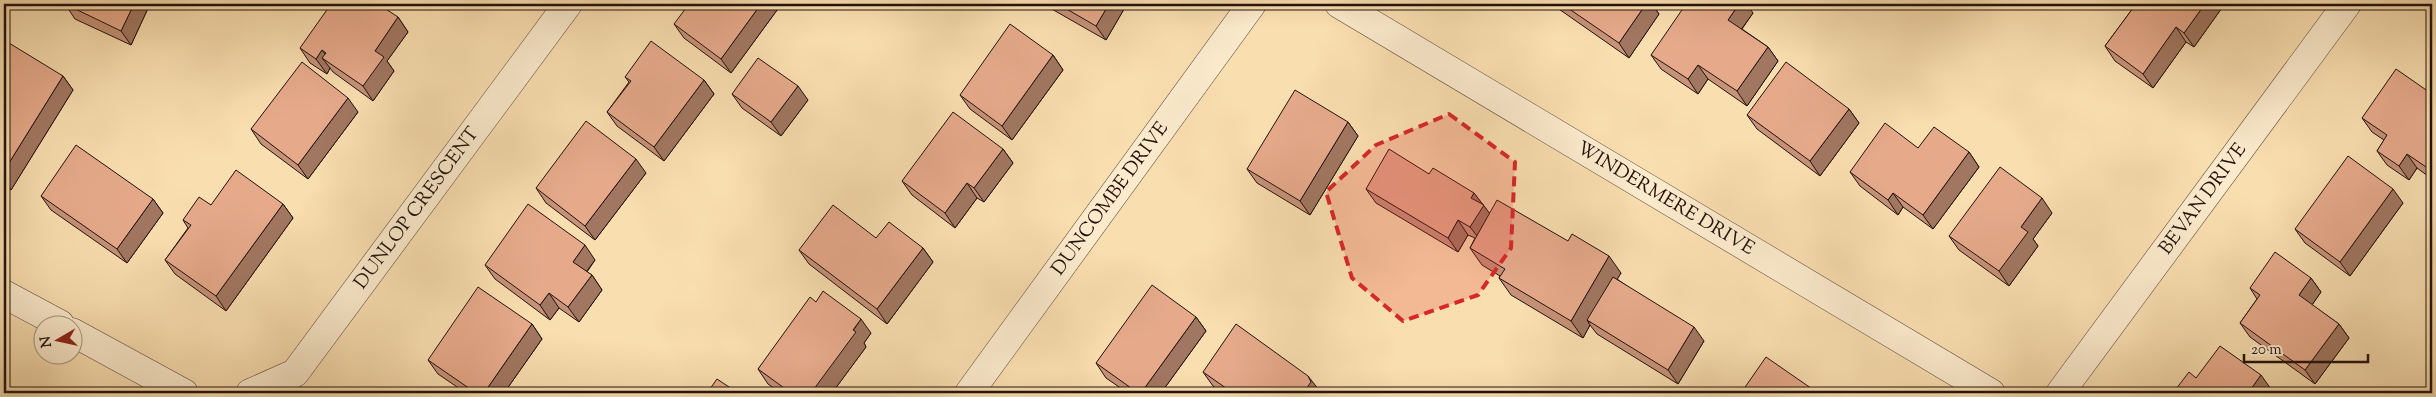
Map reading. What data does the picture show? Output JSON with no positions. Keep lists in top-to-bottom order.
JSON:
{
  "streets": {
    "street": [
      "DUNCOMBE DRIVE",
      "WINDERMERE DRIVE",
      "BEVAN DRIVE",
      "DUNLOP CRESCENT"
    ]
  },
  "scale_bar": "20 m",
  "north": "left"
}
